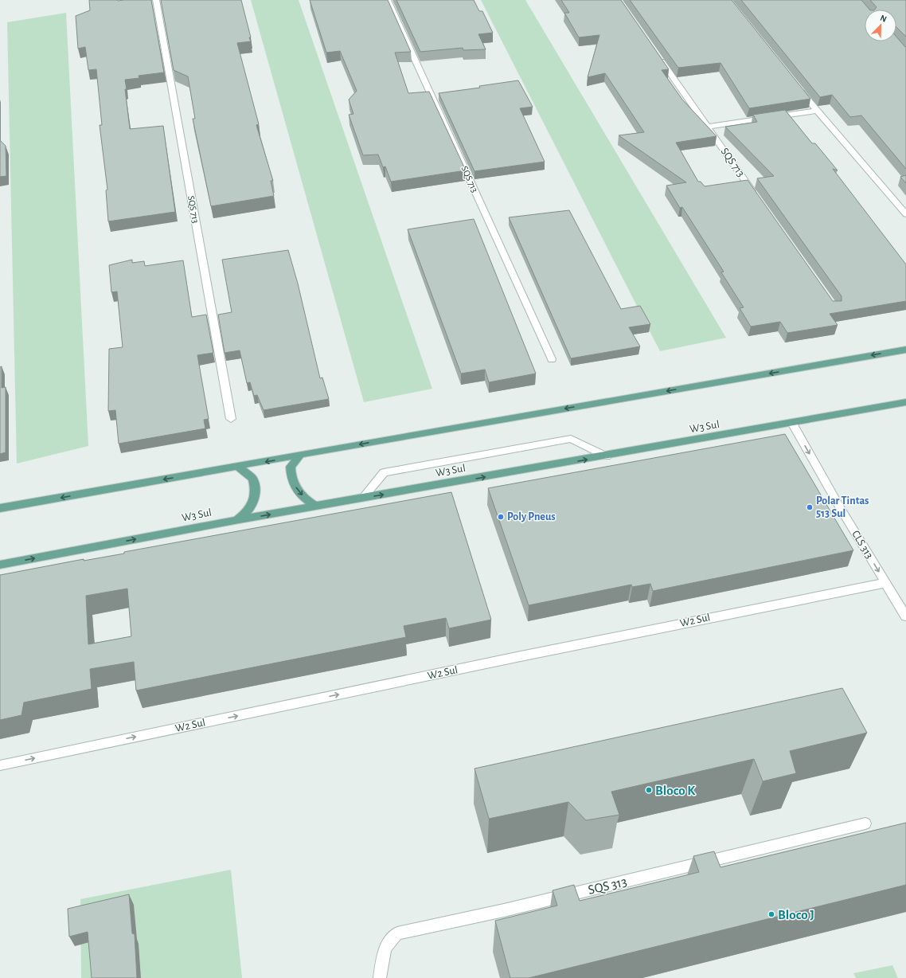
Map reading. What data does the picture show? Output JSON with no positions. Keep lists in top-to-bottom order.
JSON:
{
  "streets": {
    "main road": ["W3 Sul"],
    "street": [
      "SQS 713",
      "CLS 313",
      "W2 Sul",
      "SQS 313"
    ]
  },
  "crossings": [
    ["W3 Sul", "CLS 313"],
    ["CLS 313", "W2 Sul"]
  ],
  "one_way": ["CLS 313", "W2 Sul"],
  "places": [
    "Polar Tintas 513 Sul",
    "Poly Pneus",
    "Bloco K",
    "Bloco J"
  ],
  "north": "top right"
}
